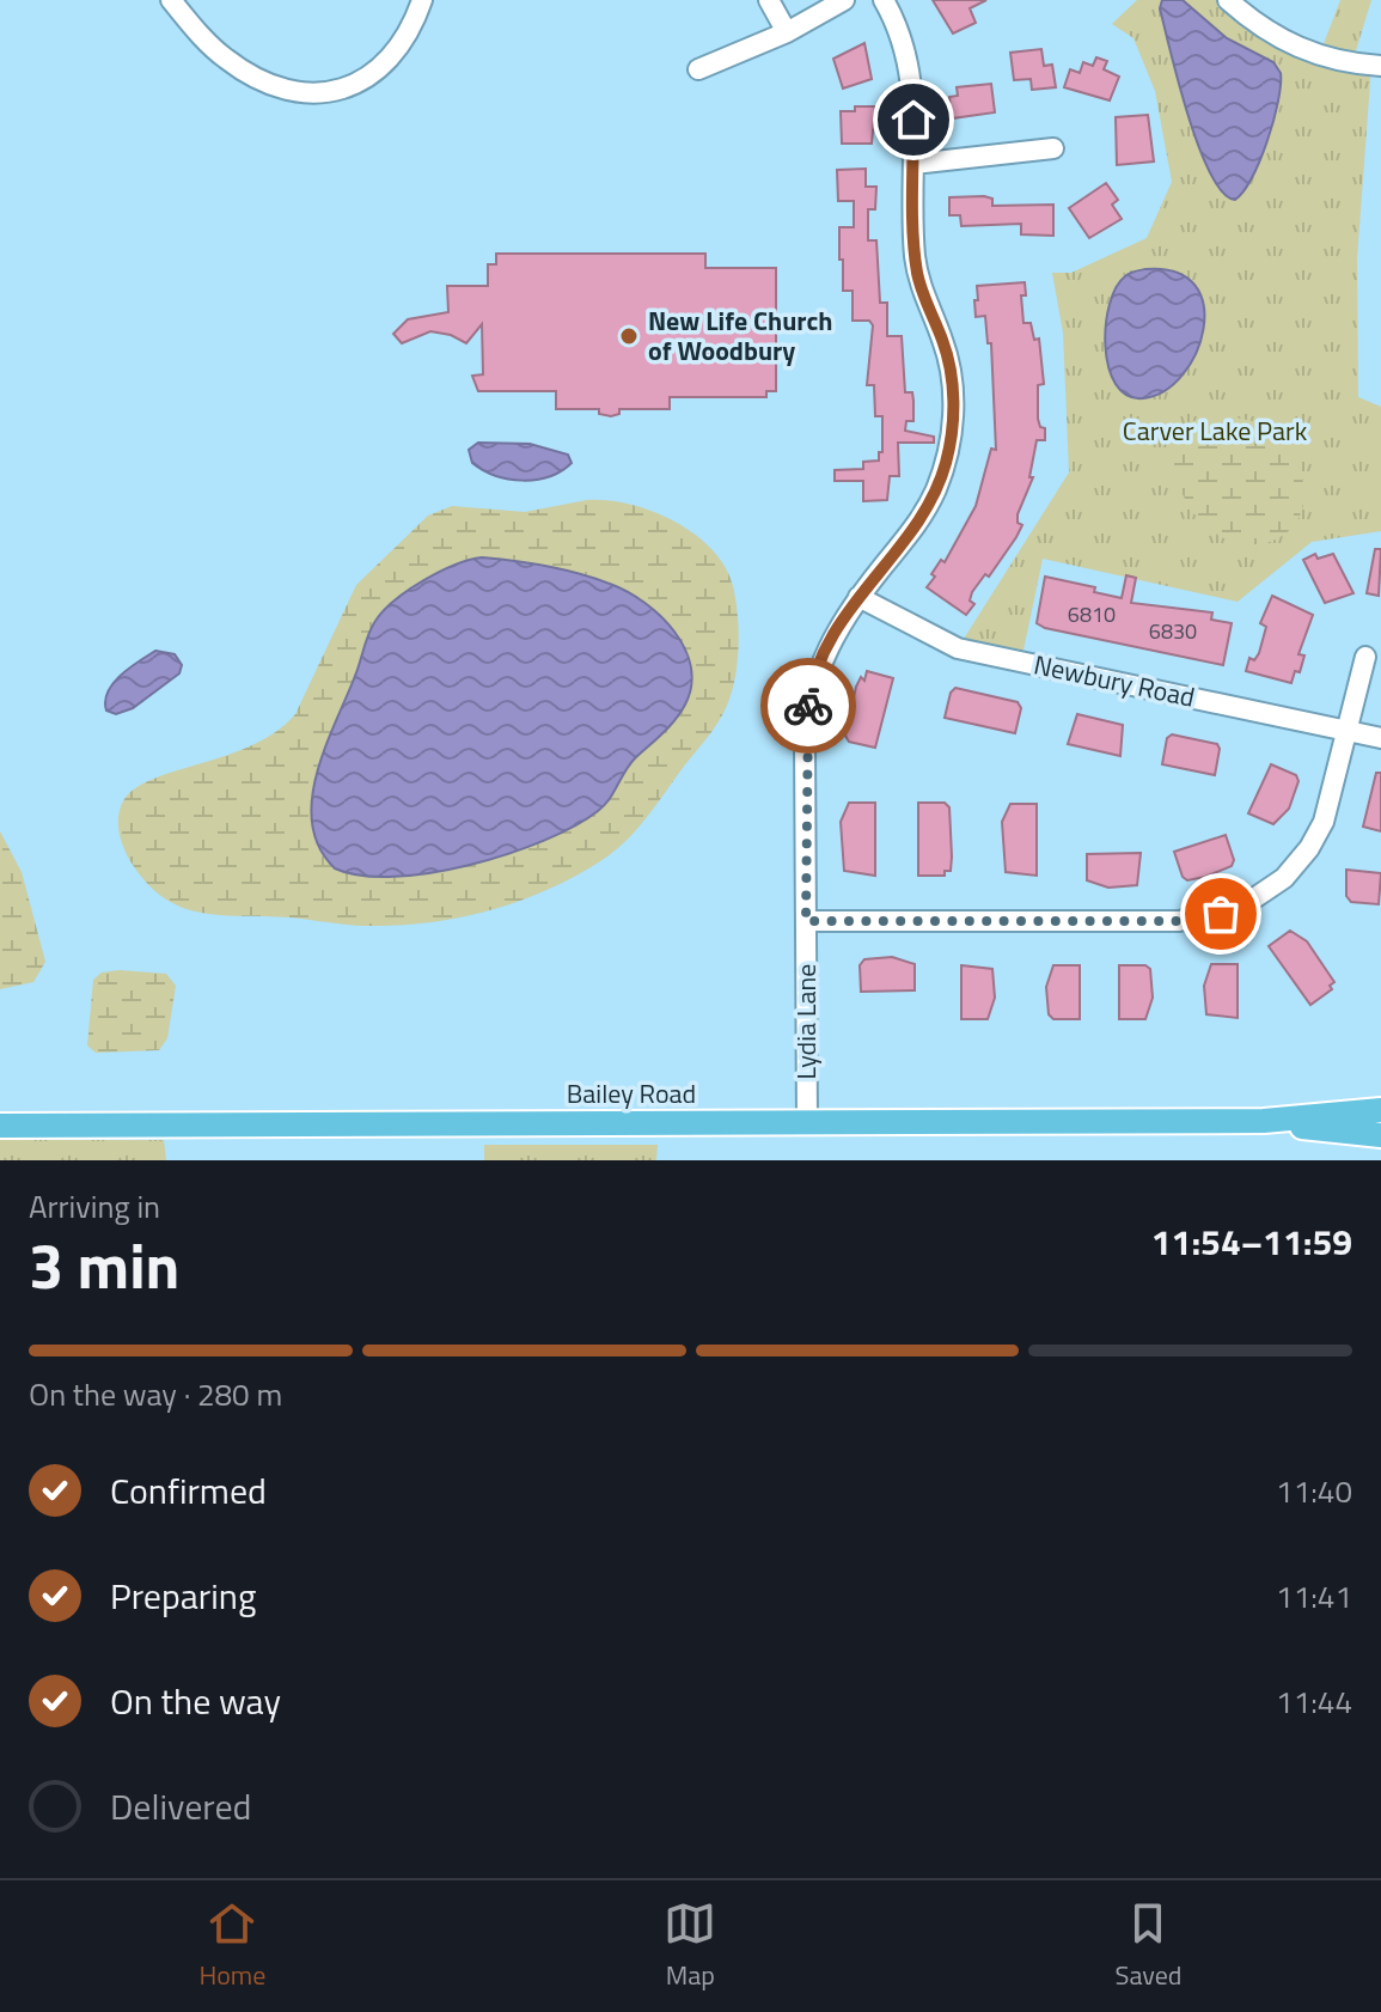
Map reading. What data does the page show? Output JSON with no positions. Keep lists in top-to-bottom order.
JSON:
{
  "streets": {
    "main road": ["Bailey Road"],
    "street": ["Newbury Road", "Lydia Lane"]
  },
  "crossings": [
    ["Newbury Road", "Lydia Lane"],
    ["Lydia Lane", "Bailey Road"]
  ],
  "parks": ["Carver Lake Park"],
  "places": ["New Life Church of Woodbury"],
  "house_numbers": ["6810", "6830"],
  "page": {
    "heading": ["3 min", "Arriving in", "11:54–11:59"],
    "bar": "On the way · 280 m",
    "list": [
      ["Confirmed", "11:40"],
      ["Preparing", "11:41"],
      ["On the way", "11:44"],
      "Delivered"
    ],
    "tabs": ["Home", "Map", "Saved"]
  }
}
